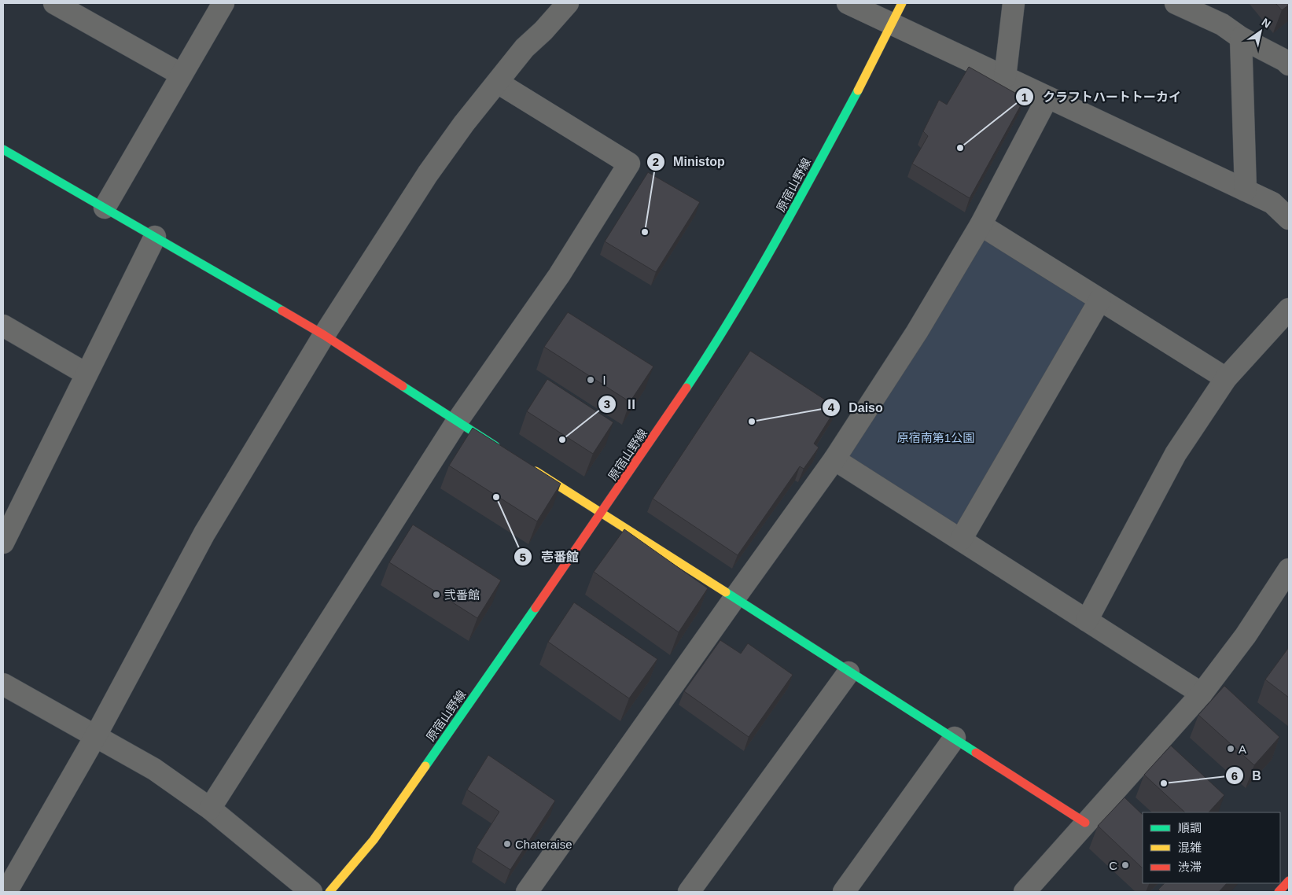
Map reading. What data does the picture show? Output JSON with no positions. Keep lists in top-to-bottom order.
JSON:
{
  "streets": {
    "street": ["原宿山野線"]
  },
  "parks": ["原宿南第1公園"],
  "places": [
    "クラフトハートトーカイ",
    "Ministop",
    "Ⅰ",
    "Daiso",
    "Ⅱ",
    "壱番館",
    "弐番館",
    "A",
    "B",
    "Chateraise",
    "C"
  ],
  "legend": ["順調", "混雑", "渋滞"],
  "north": "top right"
}
